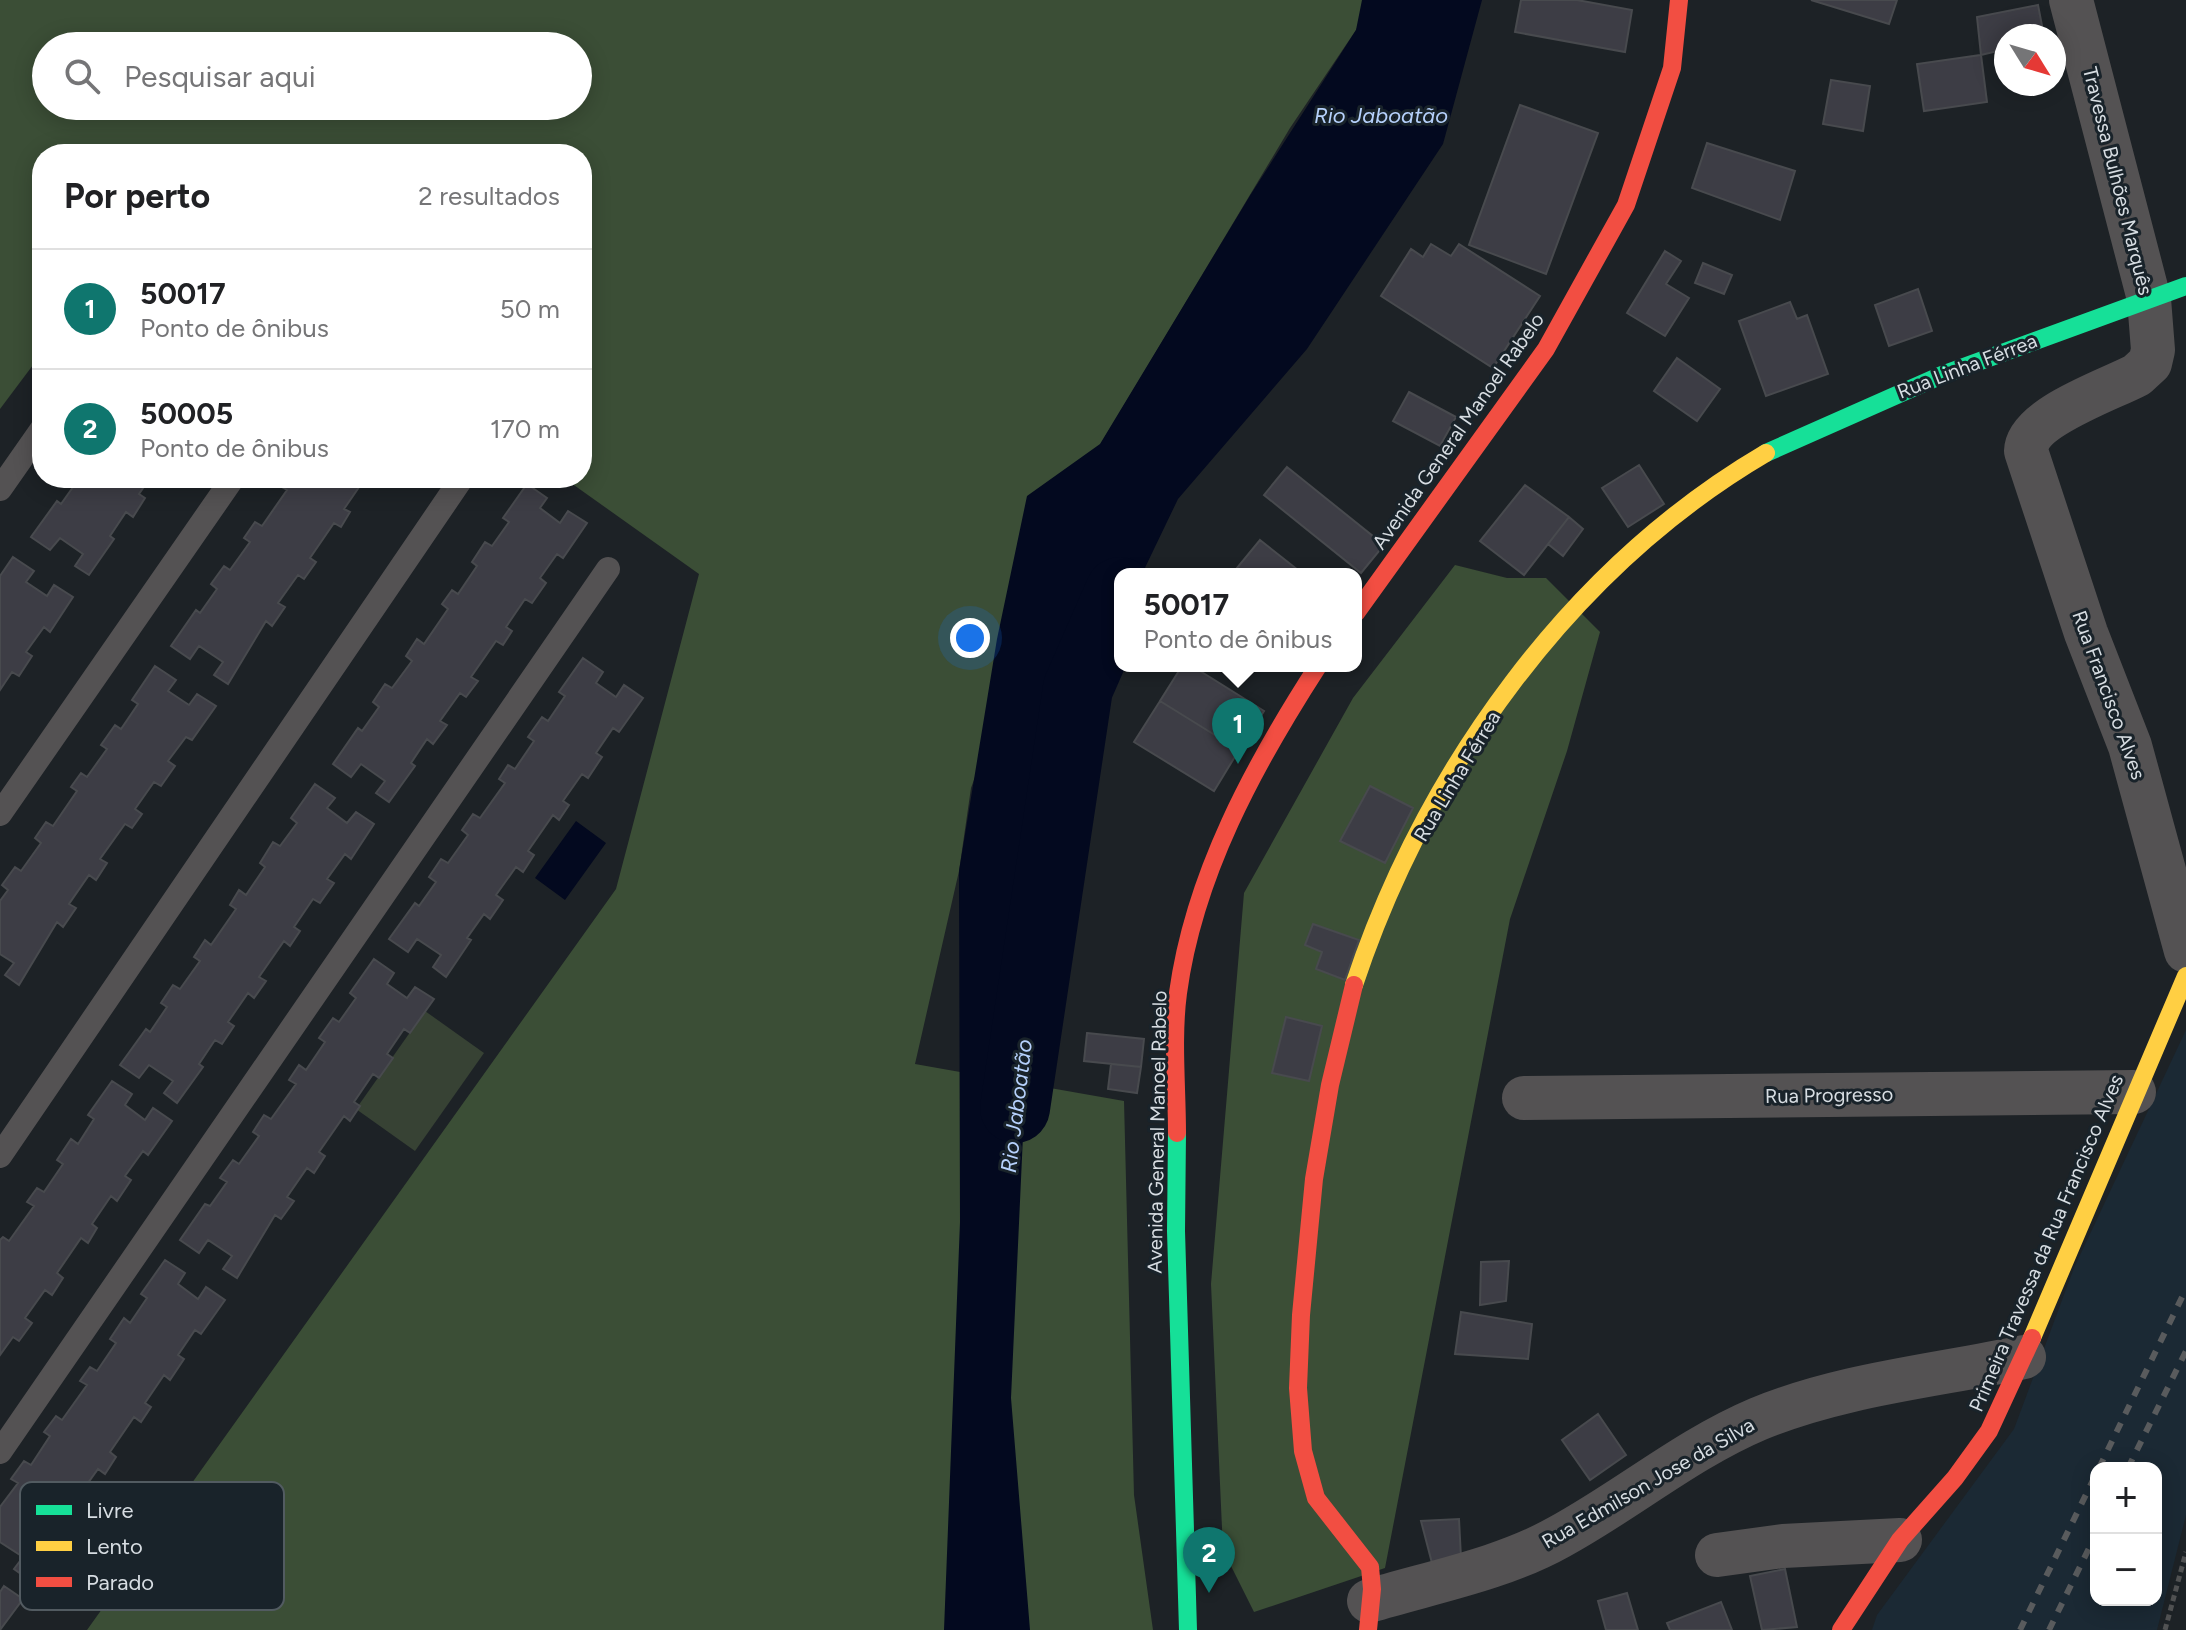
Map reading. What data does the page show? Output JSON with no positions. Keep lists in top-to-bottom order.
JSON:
{
  "streets": {
    "street": [
      "Travessa Bulhões Marquês",
      "Rua Linha Férrea",
      "Avenida General Manoel Rabelo",
      "Rua Francisco Alves",
      "Rua Progresso",
      "Primeira Travessa da Rua Francisco Alves",
      "Rua Edmilson Jose da Silva"
    ]
  },
  "crossings": [
    ["Travessa Bulhões Marquês", "Rua Linha Férrea"],
    ["Travessa Bulhões Marquês", "Rua Francisco Alves"],
    ["Rua Linha Férrea", "Rua Edmilson Jose da Silva"],
    ["Rua Progresso", "Primeira Travessa da Rua Francisco Alves"],
    ["Primeira Travessa da Rua Francisco Alves", "Rua Edmilson Jose da Silva"]
  ],
  "water": ["Rio Jaboatão"],
  "legend": ["Livre", "Lento", "Parado"],
  "north": "bottom right",
  "page": {
    "search": "Pesquisar aqui",
    "heading": ["Por perto", "2 resultados"],
    "list": [
      {
        "mark": "1",
        "name": "50017",
        "note": "Ponto de ônibus",
        "value": "50 m"
      },
      {
        "mark": "2",
        "name": "50005",
        "note": "Ponto de ônibus",
        "value": "170 m"
      }
    ],
    "popup": ["50017", "Ponto de ônibus"],
    "pins": ["1", "2"],
    "map_buttons": ["+", "−"]
  }
}
